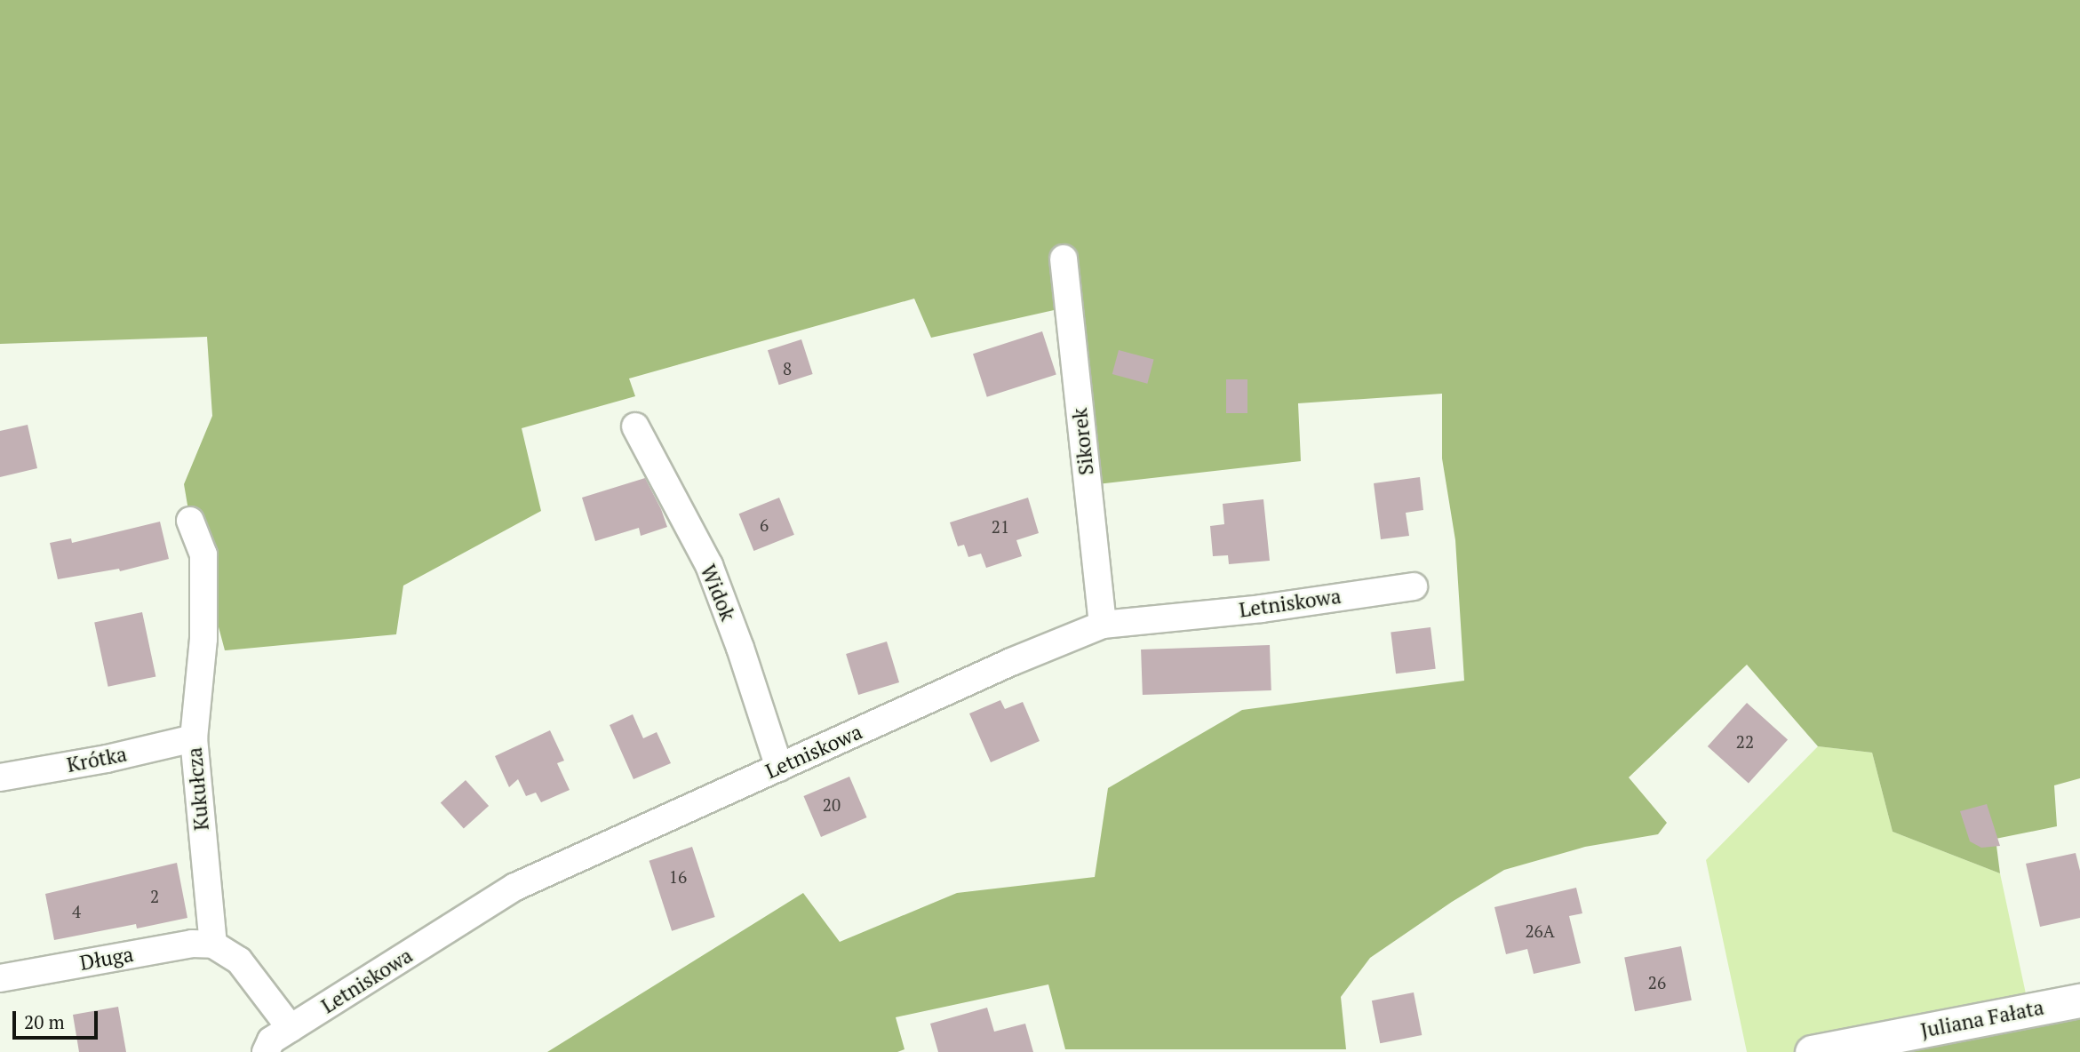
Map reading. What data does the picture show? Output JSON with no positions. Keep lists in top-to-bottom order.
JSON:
{
  "streets": {
    "street": [
      "Sikorek",
      "Widok",
      "Letniskowa",
      "Krótka",
      "Kukułcza",
      "Długa",
      "Juliana Fałata"
    ]
  },
  "crossings": [
    ["Sikorek", "Letniskowa"],
    ["Widok", "Letniskowa"],
    ["Krótka", "Kukułcza"],
    ["Kukułcza", "Długa"]
  ],
  "house_numbers": [
    "8",
    "6",
    "21",
    "22",
    "20",
    "16",
    "2",
    "4",
    "26A",
    "26"
  ],
  "scale_bar": "20 m"
}
